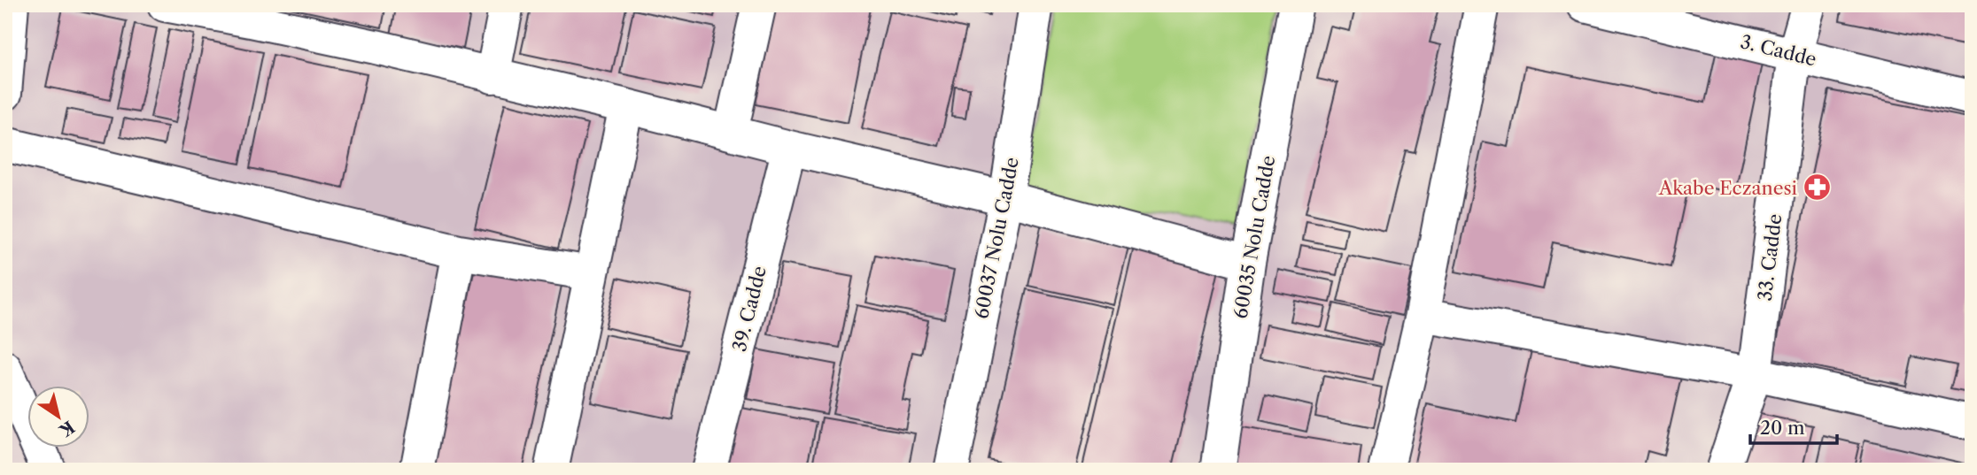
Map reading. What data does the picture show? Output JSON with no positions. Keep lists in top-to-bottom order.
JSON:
{
  "streets": {
    "street": [
      "3. Cadde",
      "60035 Nolu Cadde",
      "60037 Nolu Cadde",
      "33. Cadde",
      "39. Cadde"
    ]
  },
  "crossings": [
    ["3. Cadde", "33. Cadde"]
  ],
  "places": {
    "pharmacy": ["Akabe Eczanesi"]
  },
  "scale_bar": "20 m",
  "north": "bottom right"
}
